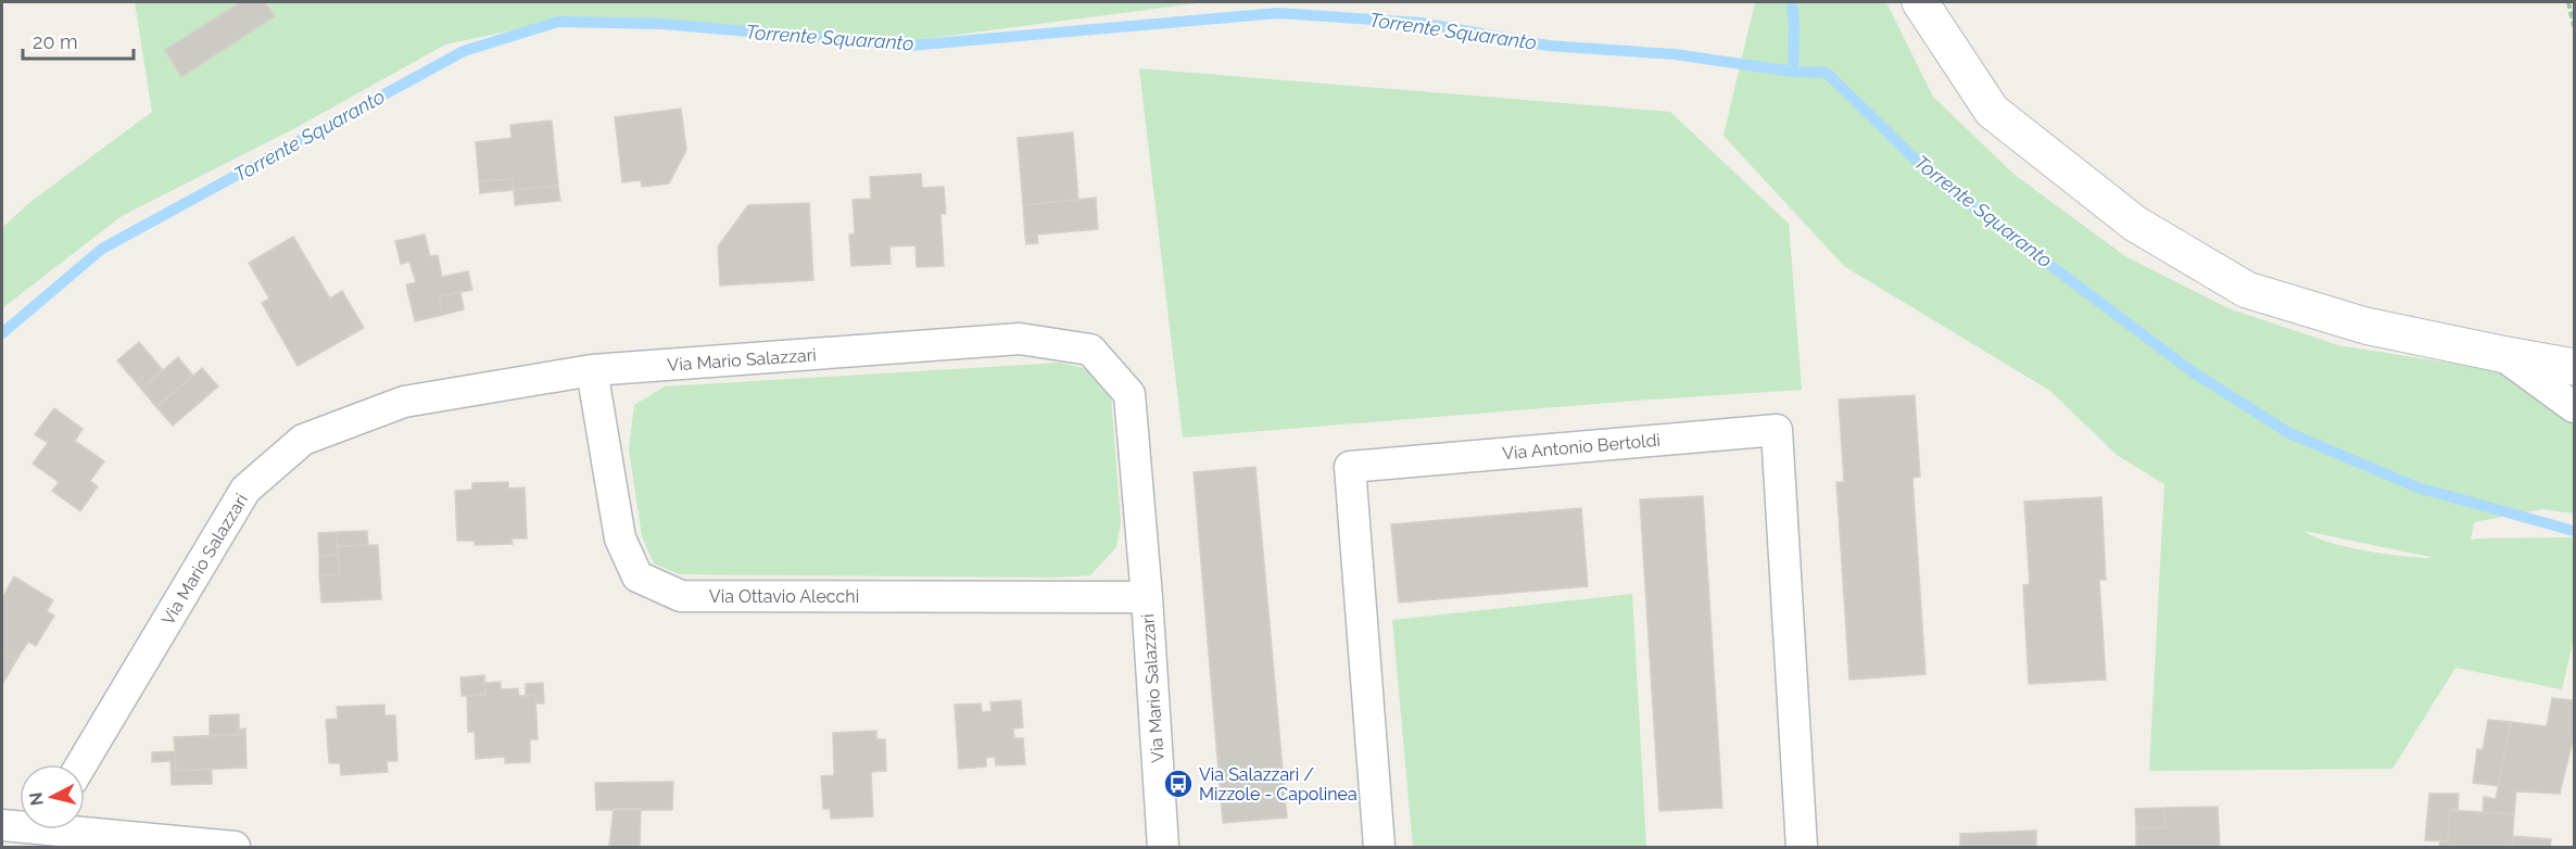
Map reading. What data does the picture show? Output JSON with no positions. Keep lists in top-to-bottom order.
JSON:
{
  "streets": {
    "street": ["Via Mario Salazzari", "Via Antonio Bertoldi", "Via Ottavio Alecchi"]
  },
  "crossings": [
    ["Via Mario Salazzari", "Via Ottavio Alecchi"]
  ],
  "water": ["Torrente Squaranto"],
  "places": {
    "bus stop": ["Via Salazzari / Mizzole - Capolinea"]
  },
  "scale_bar": "20 m",
  "north": "left"
}
